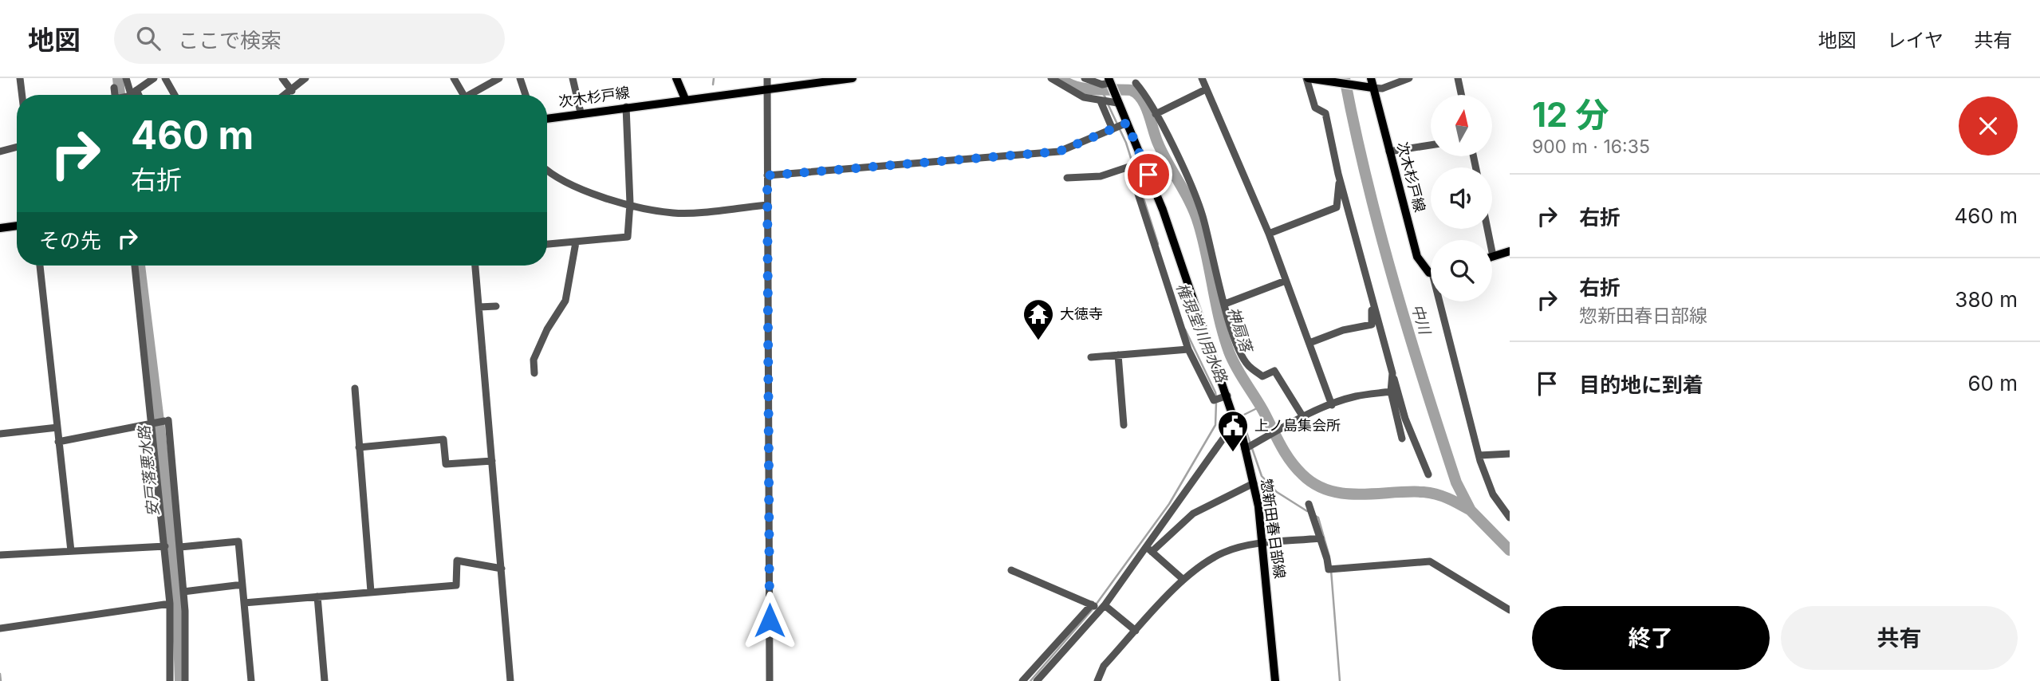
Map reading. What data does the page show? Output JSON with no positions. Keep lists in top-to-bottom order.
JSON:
{
  "streets": {
    "main road": ["次木杉戸線", "惣新田春日部線"]
  },
  "water": [
    "中川",
    "神扇落",
    "権現堂川用水路",
    "安戸落悪水路"
  ],
  "places": {
    "temple": ["大徳寺"],
    "public building": ["上ノ島集会所"]
  },
  "north": "top",
  "page": {
    "header": "地図",
    "search": "ここで検索",
    "nav": ["地図", "レイヤ", "共有"],
    "heading": ["12 分", "900 m · 16:35"],
    "turn": ["460 m", "右折"],
    "list": [
      {
        "name": "右折",
        "value": "460 m"
      },
      {
        "name": "右折",
        "note": "惣新田春日部線",
        "value": "380 m"
      },
      {
        "name": "目的地に到着",
        "value": "60 m"
      }
    ],
    "then": "その先",
    "buttons": ["終了", "共有"]
  }
}
